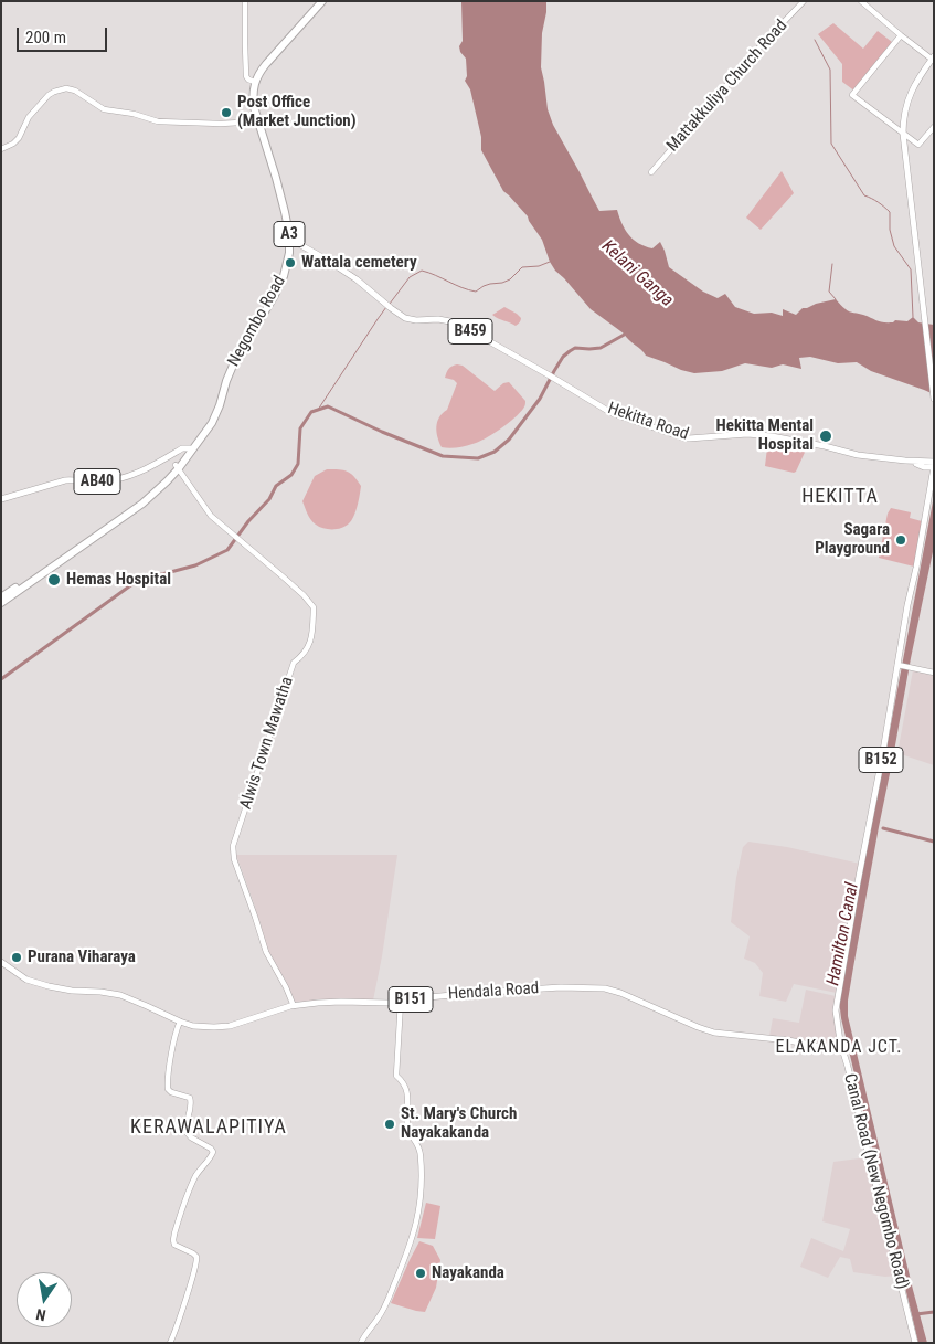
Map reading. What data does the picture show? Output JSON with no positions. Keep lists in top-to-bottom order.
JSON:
{
  "streets": {
    "highway": ["A3", "Negombo Road"],
    "main road": [
      "B459",
      "Hekitta Road",
      "AB40",
      "B152",
      "Hendala Road",
      "B151",
      "Canal Road (New Negombo Road)"
    ],
    "street": ["Mattakkuliya Church Road", "Alwis Town Mawatha"]
  },
  "crossings": [
    ["Negombo Road", "Hekitta Road"],
    ["Negombo Road", "AB40"],
    ["Negombo Road", "Alwis Town Mawatha"],
    ["Hekitta Road", "Canal Road (New Negombo Road)"],
    ["Alwis Town Mawatha", "Hendala Road"],
    ["Hendala Road", "Canal Road (New Negombo Road)"]
  ],
  "districts": ["HEKITTA", "ELAKANDA JCT.", "KERAWALAPITIYA"],
  "water": ["Kelani Ganga", "Hamilton Canal"],
  "places": [
    "Post Office (Market Junction)",
    "Wattala cemetery",
    "Hekitta Mental Hospital",
    "Sagara Playground",
    "Hemas Hospital",
    "Purana Viharaya",
    "St. Mary's Church Nayakakanda",
    "Nayakanda"
  ],
  "scale_bar": "200 m",
  "north": "bottom"
}
